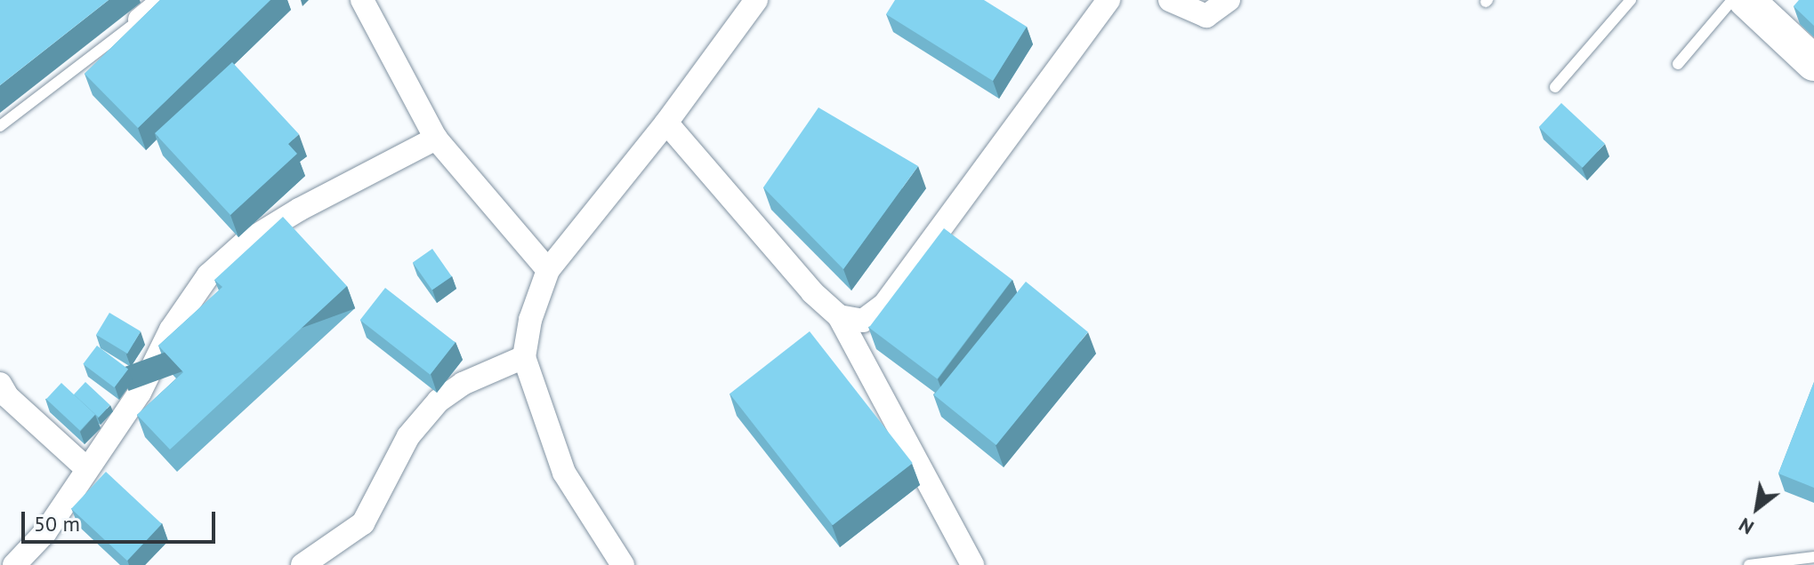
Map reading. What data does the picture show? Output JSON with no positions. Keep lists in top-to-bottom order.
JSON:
{
  "scale_bar": "50 m",
  "north": "bottom left"
}
